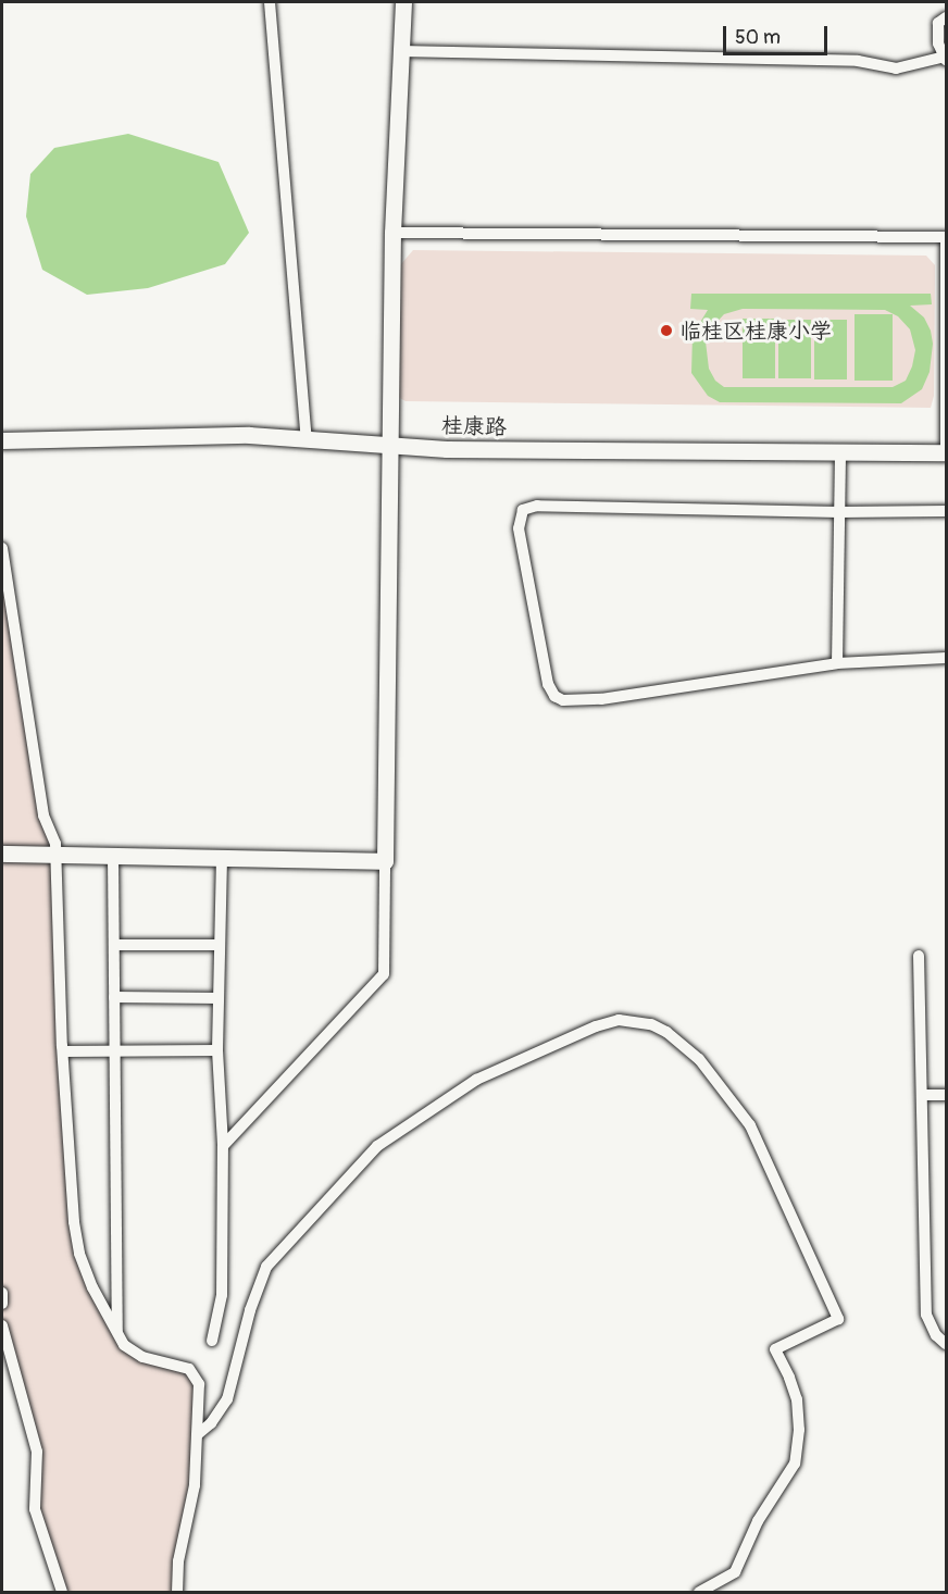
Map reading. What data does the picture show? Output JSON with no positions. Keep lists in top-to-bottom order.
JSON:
{
  "streets": {
    "street": ["桂康路"]
  },
  "places": ["临桂区桂康小学"],
  "scale_bar": "50 m"
}
